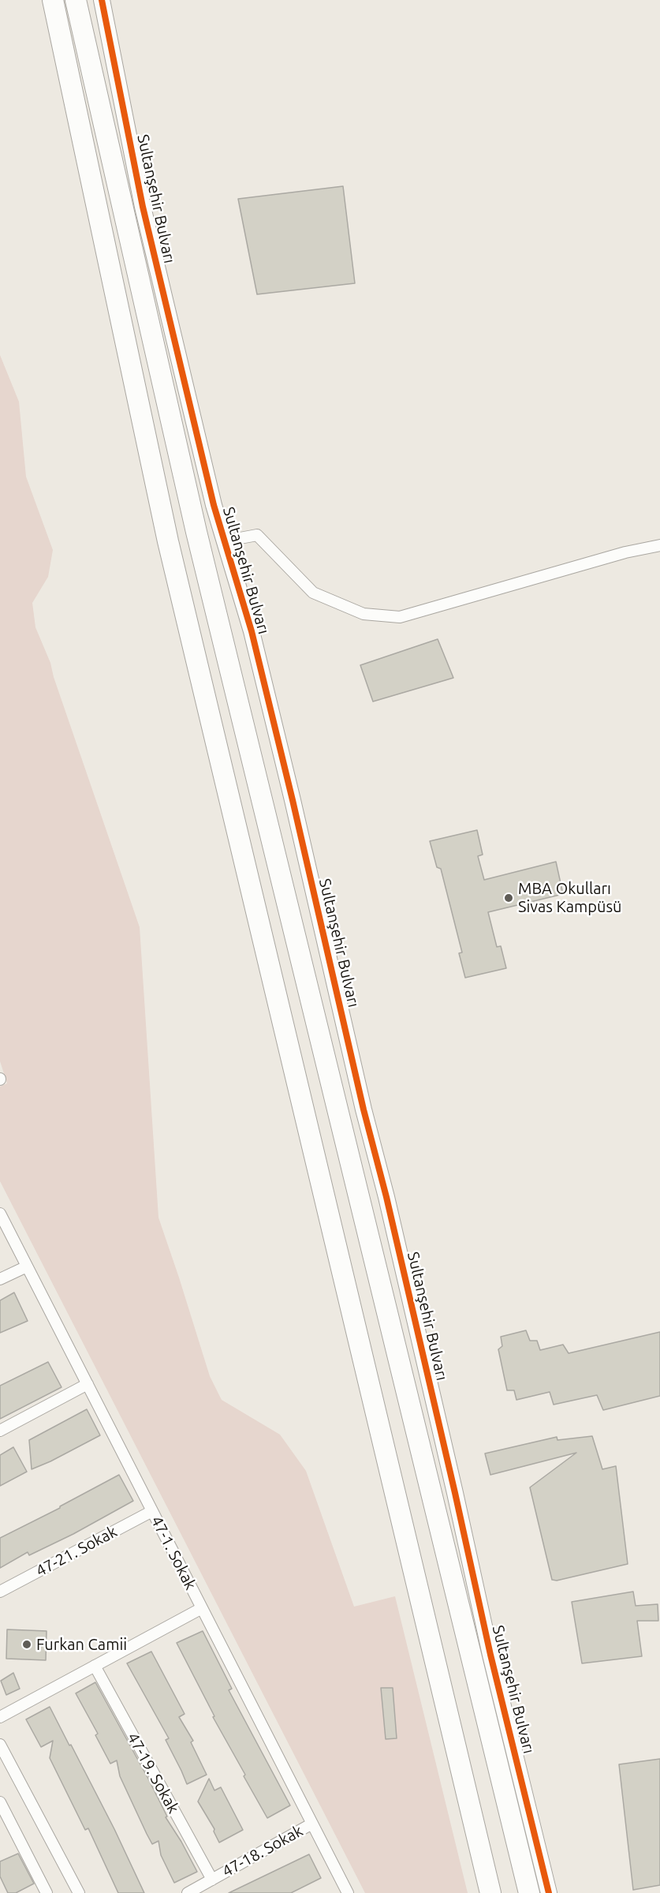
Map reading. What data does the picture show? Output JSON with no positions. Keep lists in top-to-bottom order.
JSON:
{
  "streets": {
    "street": [
      "Sultanşehir Bulvarı",
      "47-21. Sokak",
      "47-1. Sokak",
      "47-19. Sokak",
      "47-18. Sokak"
    ]
  },
  "crossings": [
    ["47-21. Sokak", "47-1. Sokak"],
    ["47-1. Sokak", "47-18. Sokak"],
    ["47-19. Sokak", "47-18. Sokak"]
  ],
  "places": ["MBA Okulları Sivas Kampüsü", "Furkan Camii"]
}
